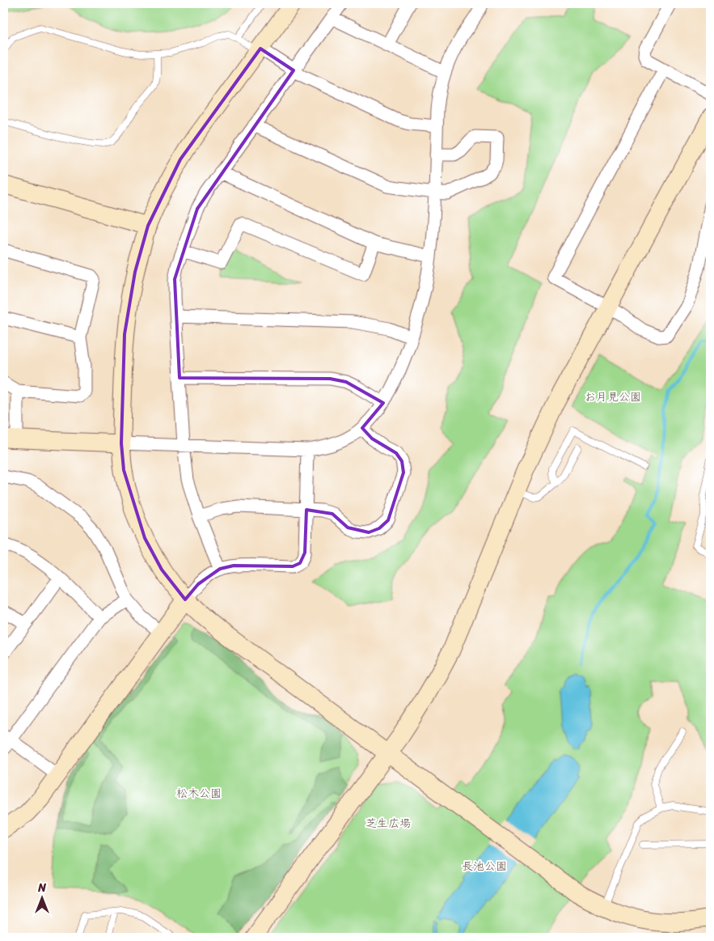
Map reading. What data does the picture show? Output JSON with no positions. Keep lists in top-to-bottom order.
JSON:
{
  "parks": [
    "お月見公園",
    "松木公園",
    "芝生広場",
    "長池公園"
  ],
  "north": "top"
}
